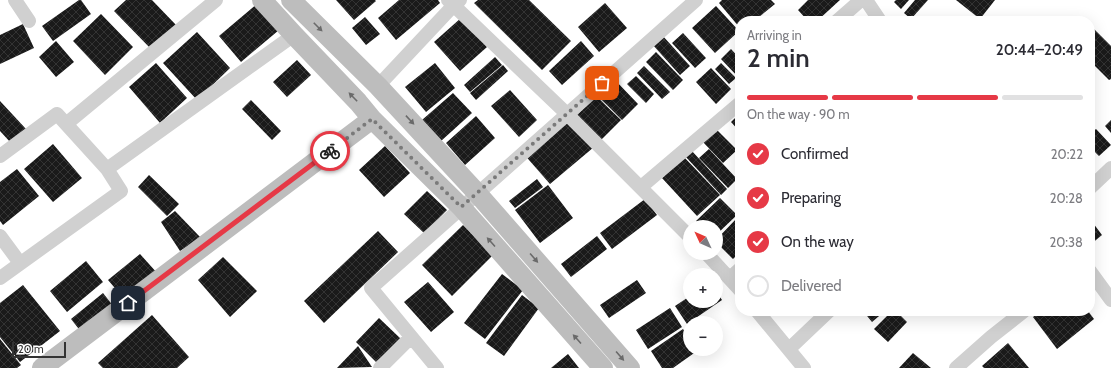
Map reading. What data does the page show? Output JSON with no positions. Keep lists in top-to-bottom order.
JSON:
{
  "scale_bar": "20 m",
  "north": "top left",
  "page": {
    "heading": ["2 min", "Arriving in", "20:44–20:49"],
    "bar": "On the way · 90 m",
    "list": [
      ["Confirmed", "20:22"],
      ["Preparing", "20:28"],
      ["On the way", "20:38"],
      "Delivered"
    ],
    "map_buttons": ["+", "−"],
    "scale": "20 m"
  }
}
